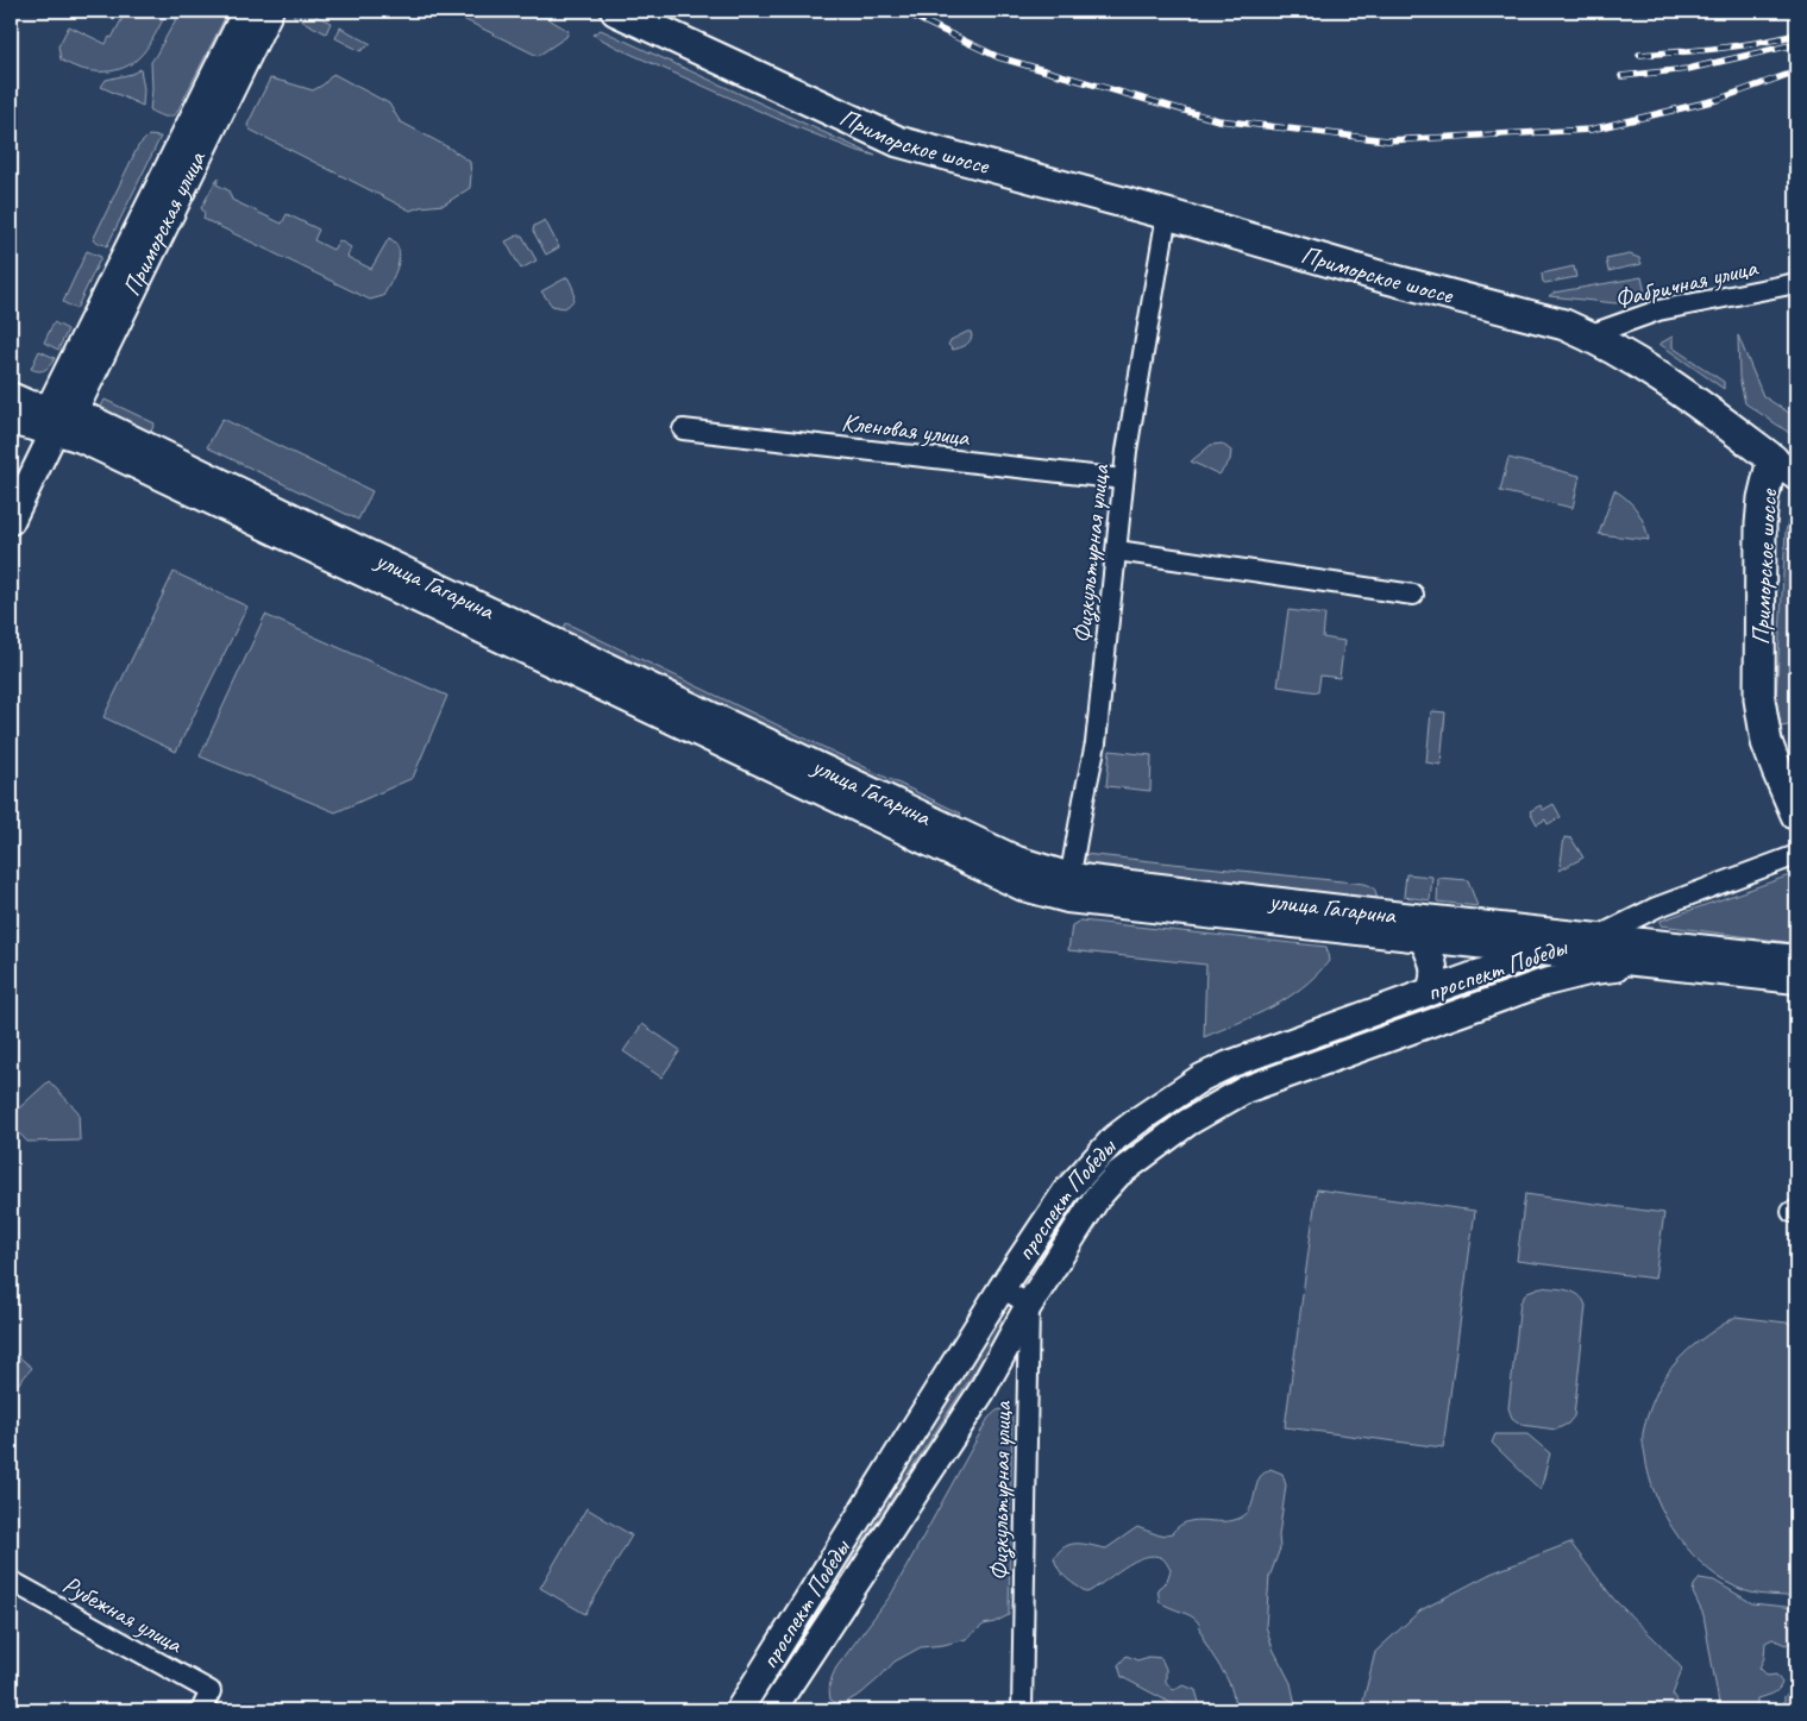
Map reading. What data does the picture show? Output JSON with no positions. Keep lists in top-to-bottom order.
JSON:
{
  "streets": {
    "main road": [
      "Приморское шоссе",
      "Приморская улица",
      "улица Гагарина",
      "проспект Победы"
    ],
    "street": [
      "Фабричная улица",
      "Кленовая улица",
      "Физкультурная улица",
      "Рубежная улица"
    ]
  },
  "crossings": [
    ["Приморское шоссе", "Фабричная улица"],
    ["Приморское шоссе", "Физкультурная улица"],
    ["Приморская улица", "улица Гагарина"],
    ["Кленовая улица", "Физкультурная улица"],
    ["Физкультурная улица", "улица Гагарина"],
    ["Физкультурная улица", "проспект Победы"],
    ["улица Гагарина", "проспект Победы"]
  ]
}
